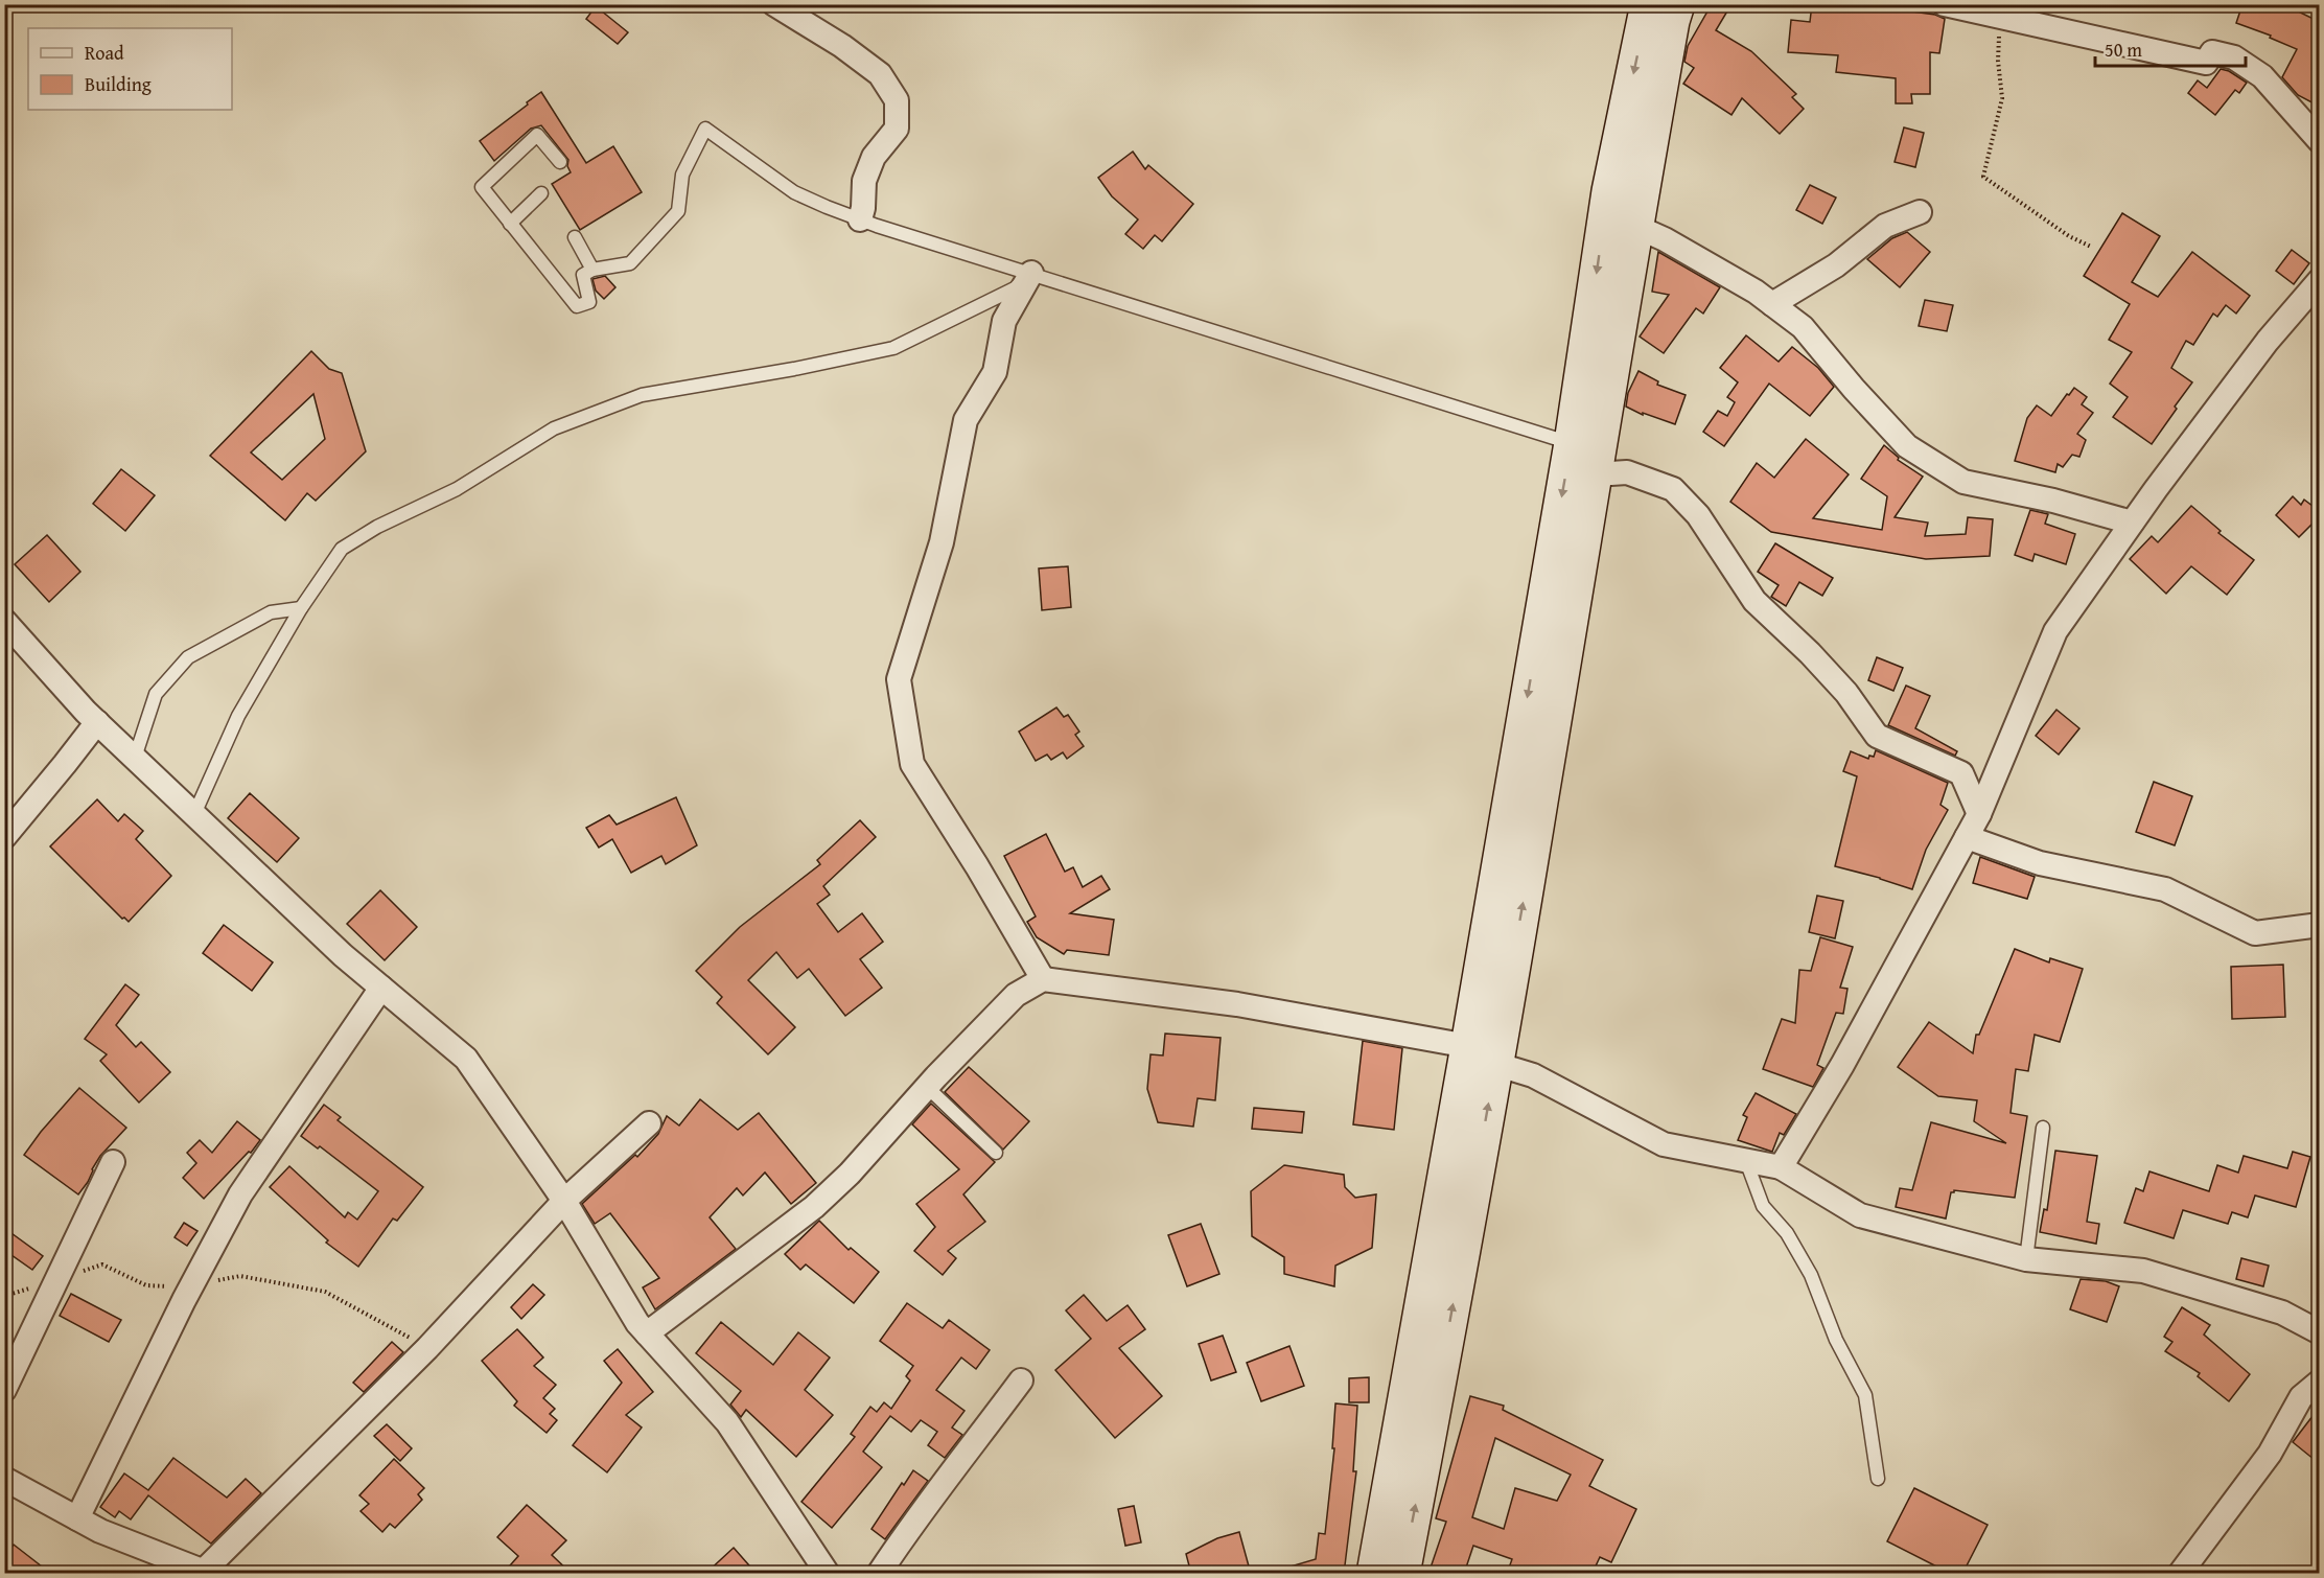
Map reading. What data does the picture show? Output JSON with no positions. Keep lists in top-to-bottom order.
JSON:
{
  "legend": ["Road", "Building"],
  "scale_bar": "50 m"
}
